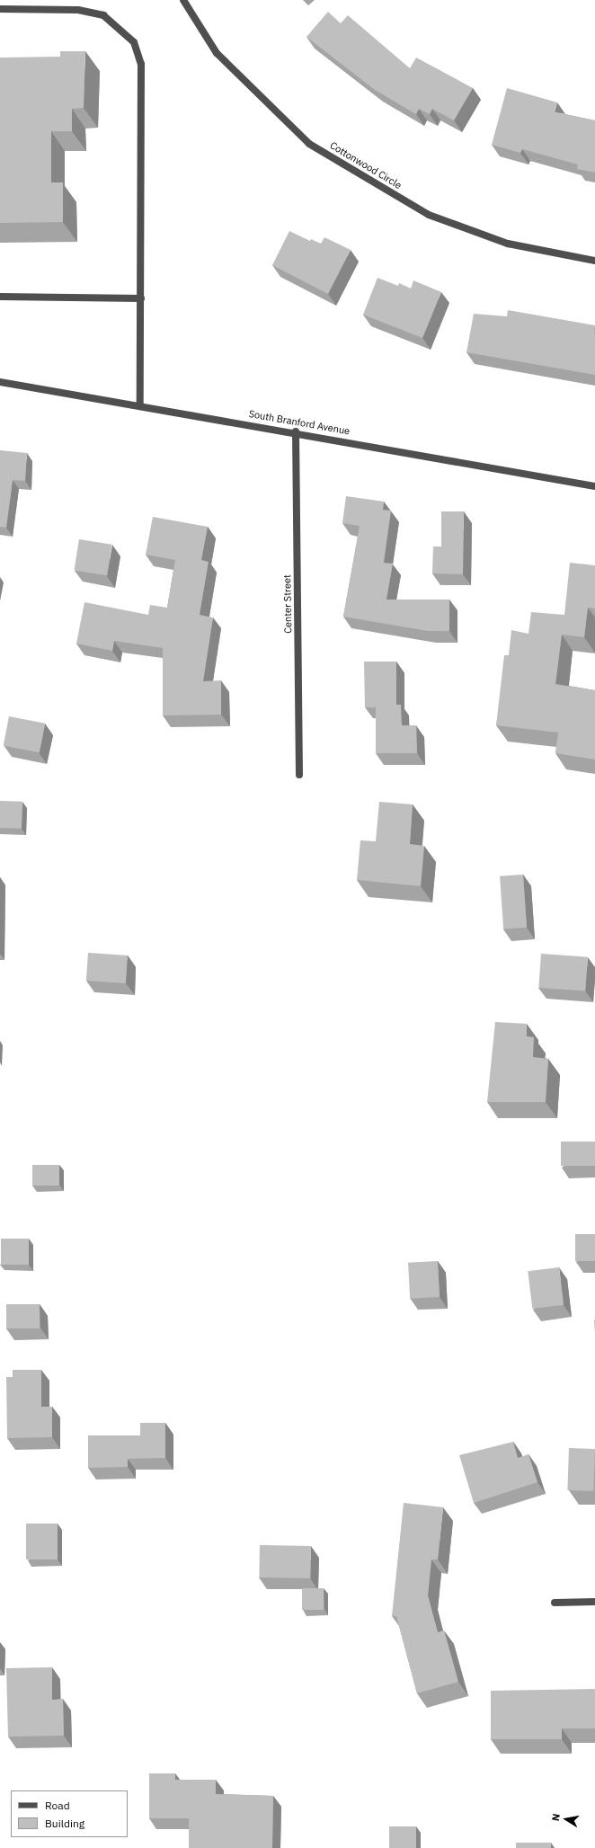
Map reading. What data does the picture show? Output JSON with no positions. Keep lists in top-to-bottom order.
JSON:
{
  "streets": {
    "street": ["Cottonwood Circle", "South Branford Avenue", "Center Street"]
  },
  "crossings": [
    ["South Branford Avenue", "Center Street"]
  ],
  "legend": ["Road", "Building"],
  "north": "left"
}
